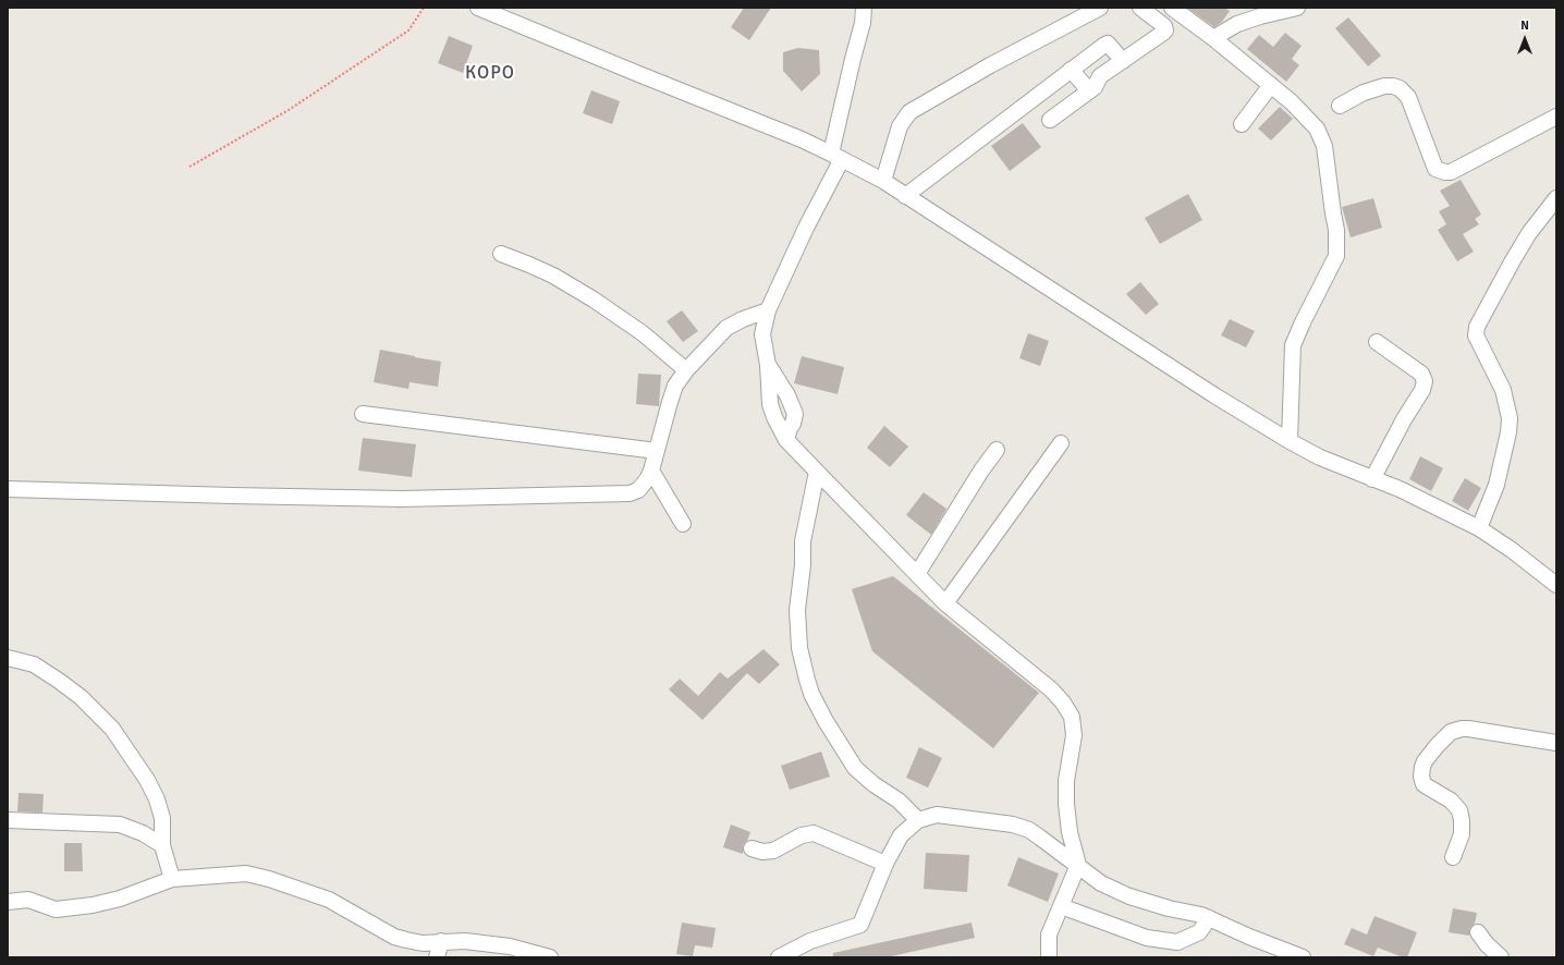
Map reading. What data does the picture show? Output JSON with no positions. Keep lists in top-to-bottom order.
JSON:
{
  "districts": ["KOPO"],
  "north": "top"
}
